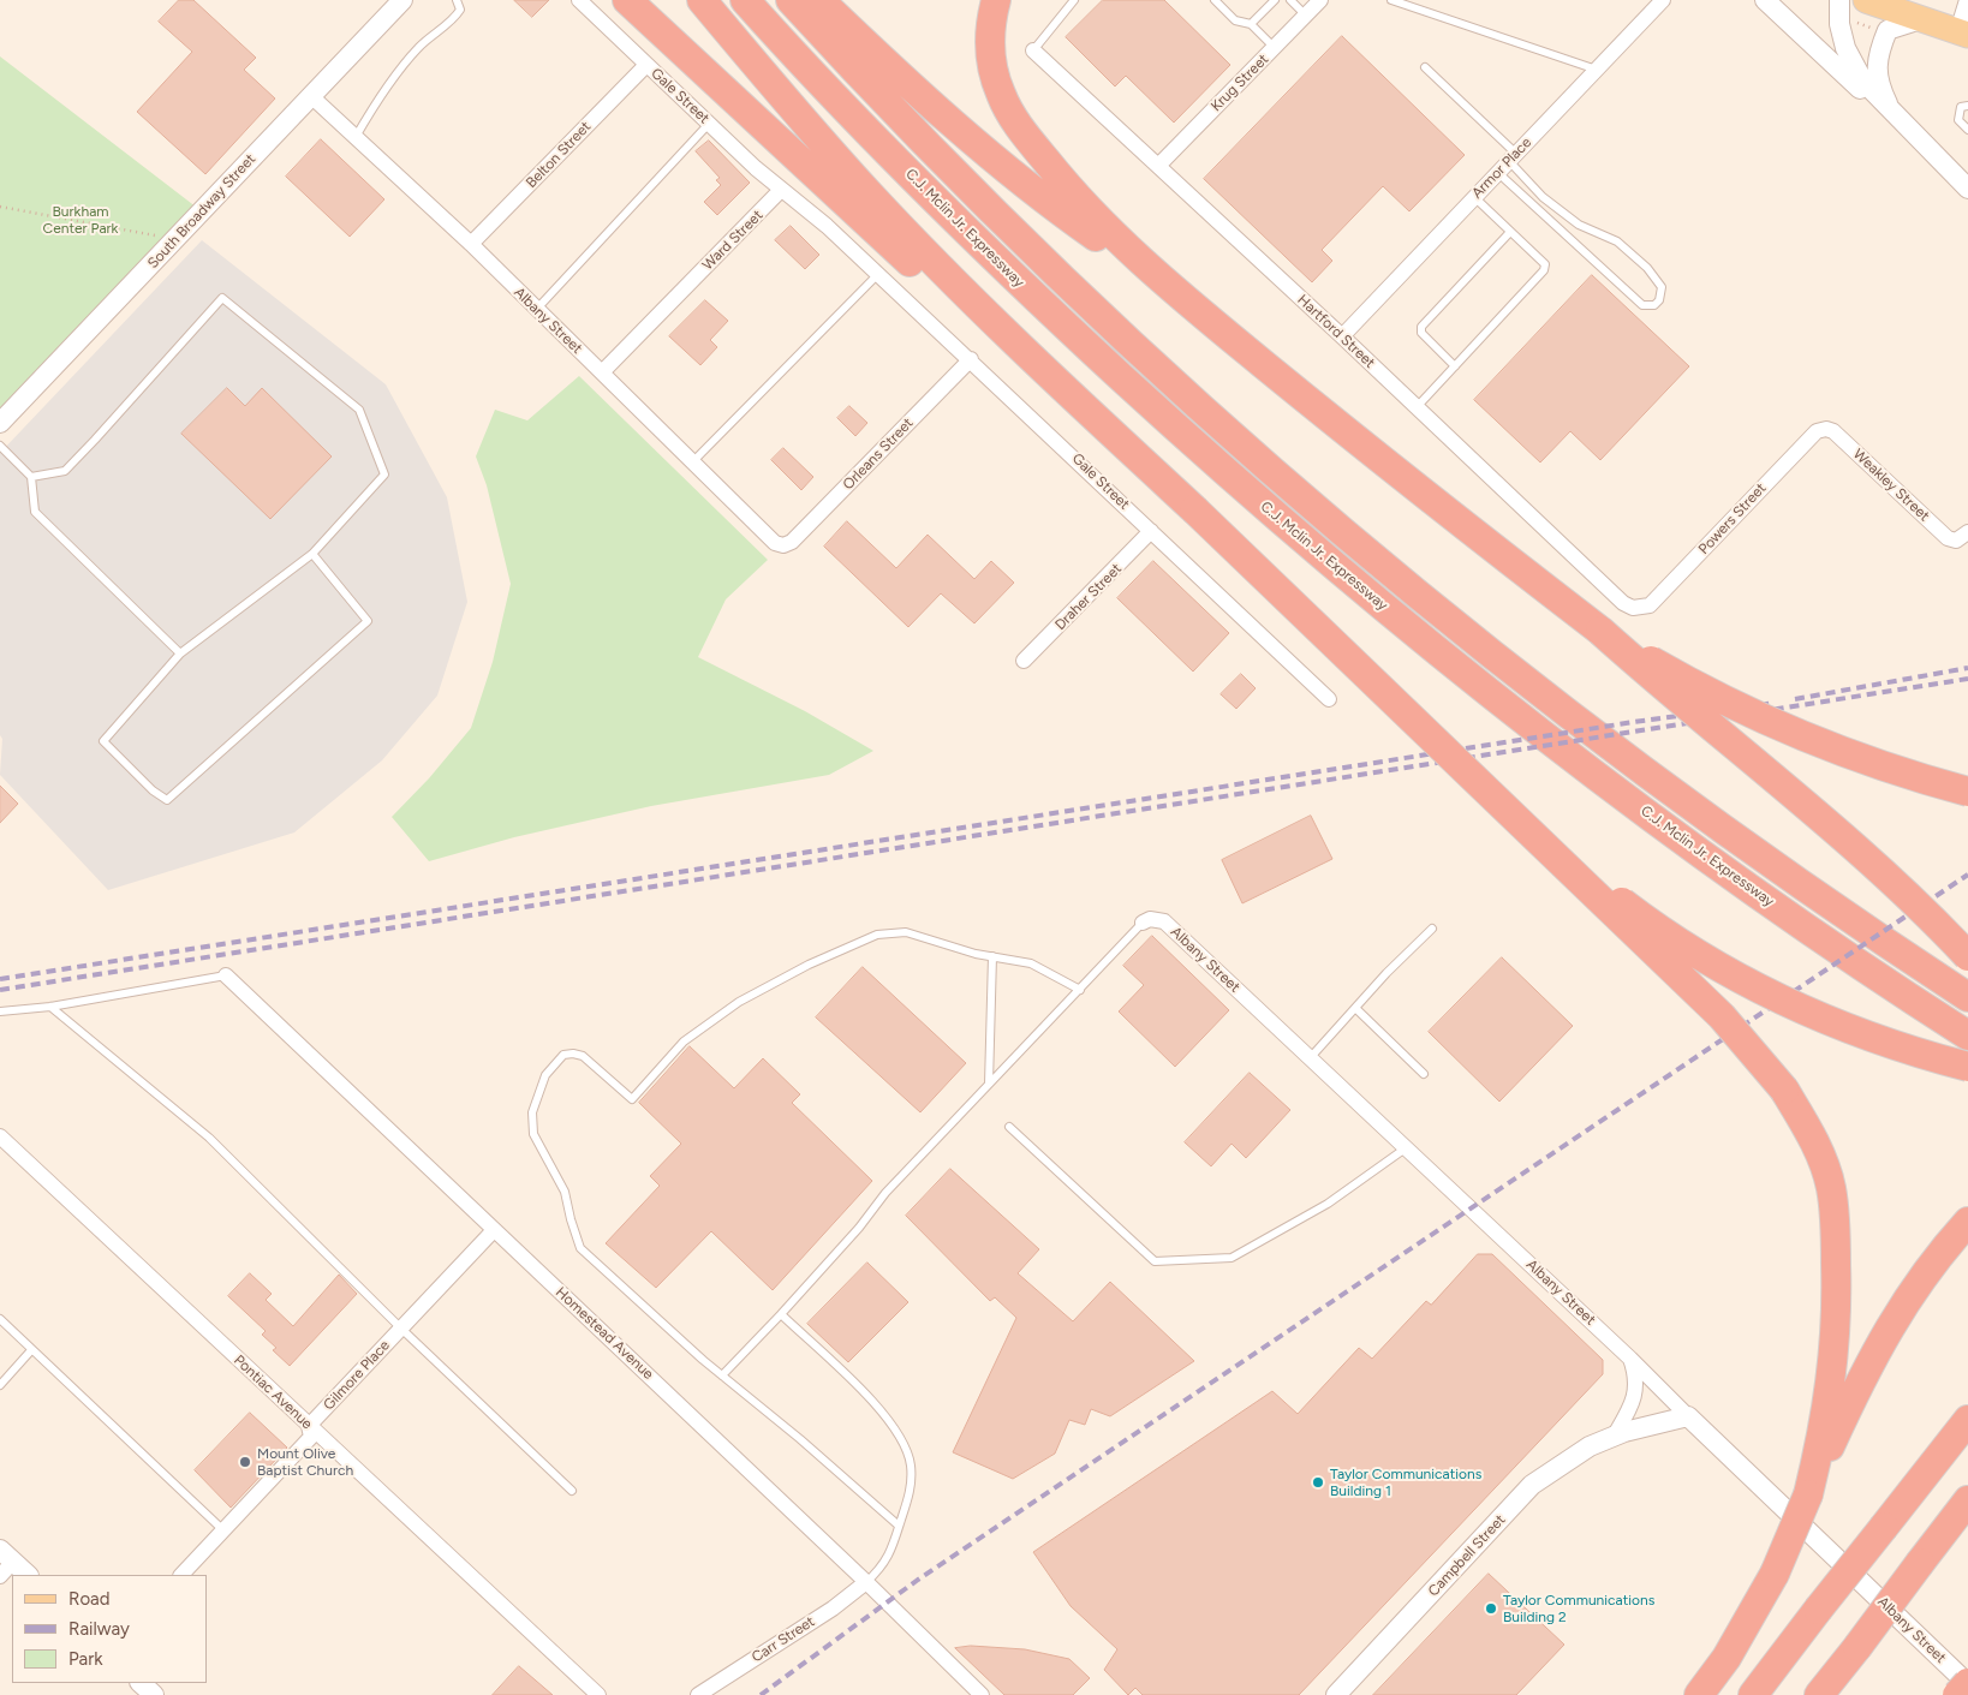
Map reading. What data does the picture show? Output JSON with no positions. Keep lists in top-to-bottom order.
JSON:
{
  "streets": {
    "highway": ["C.J. Mclin Jr. Expressway"],
    "street": [
      "Krug Street",
      "Gale Street",
      "Belton Street",
      "Armor Place",
      "South Broadway Street",
      "Ward Street",
      "Albany Street",
      "Hartford Street",
      "Orleans Street",
      "Weakley Street",
      "Powers Street",
      "Draher Street",
      "Homestead Avenue",
      "Gilmore Place",
      "Pontiac Avenue",
      "Campbell Street",
      "Carr Street"
    ]
  },
  "crossings": [
    ["Krug Street", "Hartford Street"],
    ["Gale Street", "Belton Street"],
    ["Gale Street", "Ward Street"],
    ["Gale Street", "Orleans Street"],
    ["Gale Street", "Draher Street"],
    ["Belton Street", "Albany Street"],
    ["Armor Place", "Hartford Street"],
    ["South Broadway Street", "Albany Street"],
    ["Ward Street", "Albany Street"],
    ["Albany Street", "Orleans Street"],
    ["Albany Street", "Campbell Street"],
    ["Hartford Street", "Powers Street"],
    ["Weakley Street", "Powers Street"],
    ["Homestead Avenue", "Gilmore Place"],
    ["Homestead Avenue", "Carr Street"],
    ["Gilmore Place", "Pontiac Avenue"]
  ],
  "parks": ["Burkham Center Park"],
  "places": ["Mount Olive Baptist Church", "Taylor Communications Building 1", "Taylor Communications Building 2"],
  "legend": ["Road", "Railway", "Park"]
}
